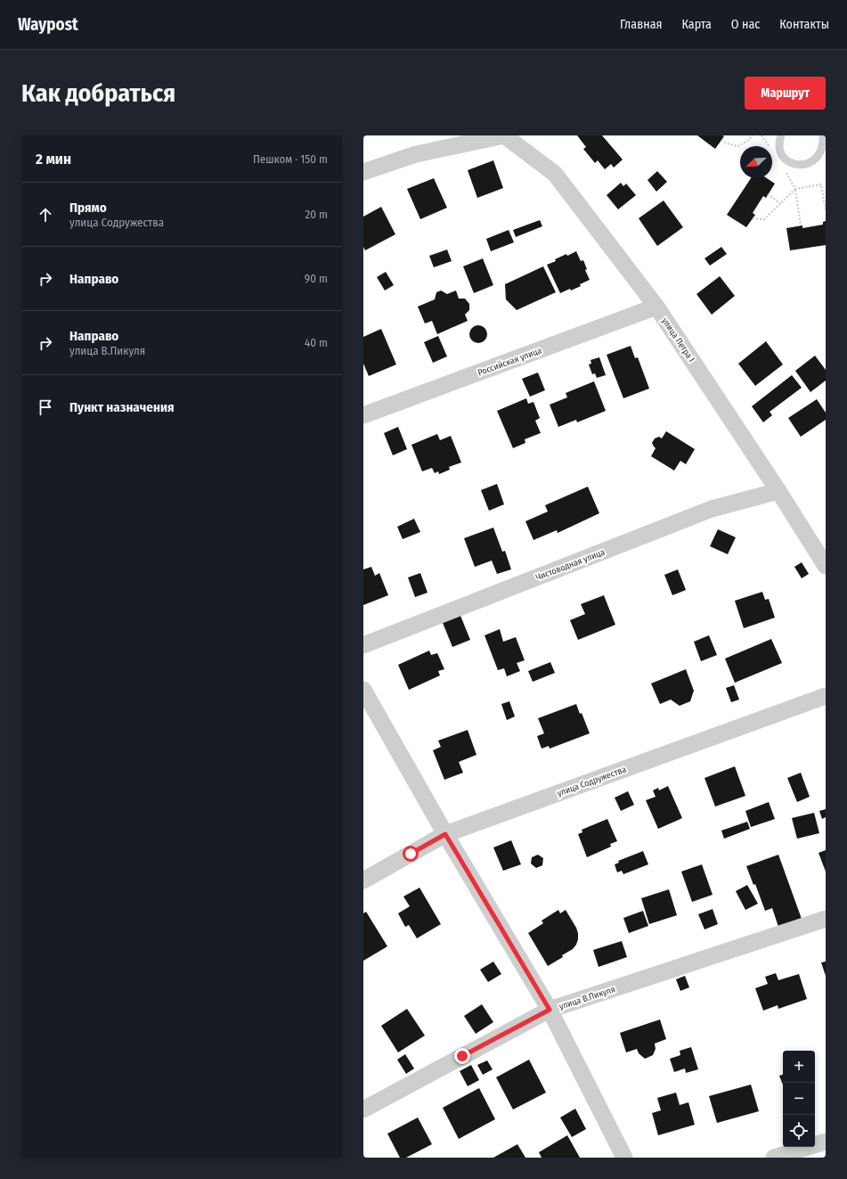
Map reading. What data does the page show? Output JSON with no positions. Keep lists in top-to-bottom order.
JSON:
{
  "streets": {
    "street": [
      "улица Петра I",
      "Российская улица",
      "Чистоводная улица",
      "улица Содружества",
      "улица В.Пикуля"
    ]
  },
  "crossings": [
    ["улица Петра I", "Российская улица"],
    ["улица Петра I", "Чистоводная улица"]
  ],
  "north": "bottom left",
  "page": {
    "header": "Waypost",
    "nav": [
      "Главная",
      "Карта",
      "О нас",
      "Контакты"
    ],
    "buttons": "Маршрут",
    "title": "Как добраться",
    "heading": ["2 мин", "Пешком · 150 m"],
    "list": [
      ["Прямо", "улица Содружества", "20 m"],
      ["Направо", "90 m"],
      ["Направо", "улица В.Пикуля", "40 m"],
      "Пункт назначения"
    ],
    "map_buttons": ["+", "−"]
  }
}
